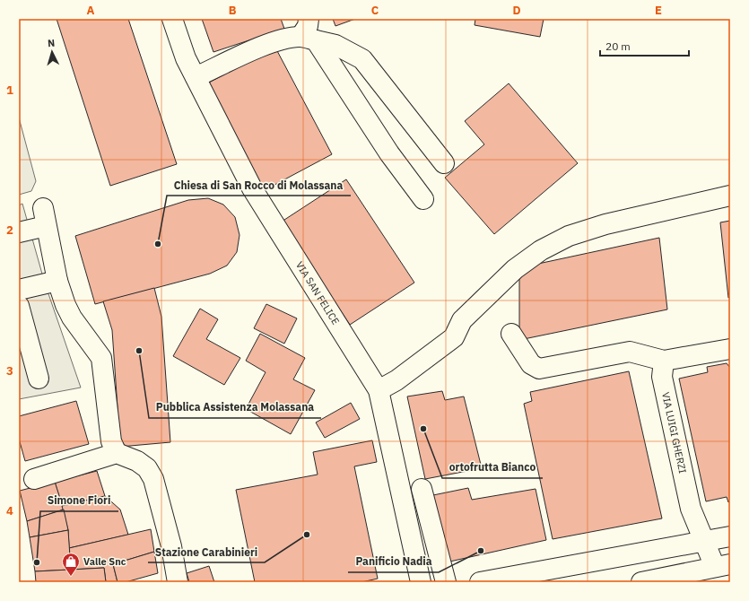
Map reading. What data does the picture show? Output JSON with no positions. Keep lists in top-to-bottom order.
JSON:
{
  "streets": {
    "street": ["VIA SAN FELICE", "VIA LUIGI GHERZI"]
  },
  "places": {
    "other": [
      "Chiesa di San Rocco di Molassana",
      "Pubblica Assistenza Molassana",
      "ortofrutta Bianco",
      "Stazione Carabinieri",
      "Panificio Nadia",
      "Simone Fiori"
    ],
    "shop": ["Valle Snc"]
  },
  "scale_bar": "20 m",
  "north": "top",
  "grid": {
    "columns": [
      "A",
      "B",
      "C",
      "D",
      "E"
    ],
    "rows": [
      "1",
      "2",
      "3",
      "4"
    ]
  }
}
